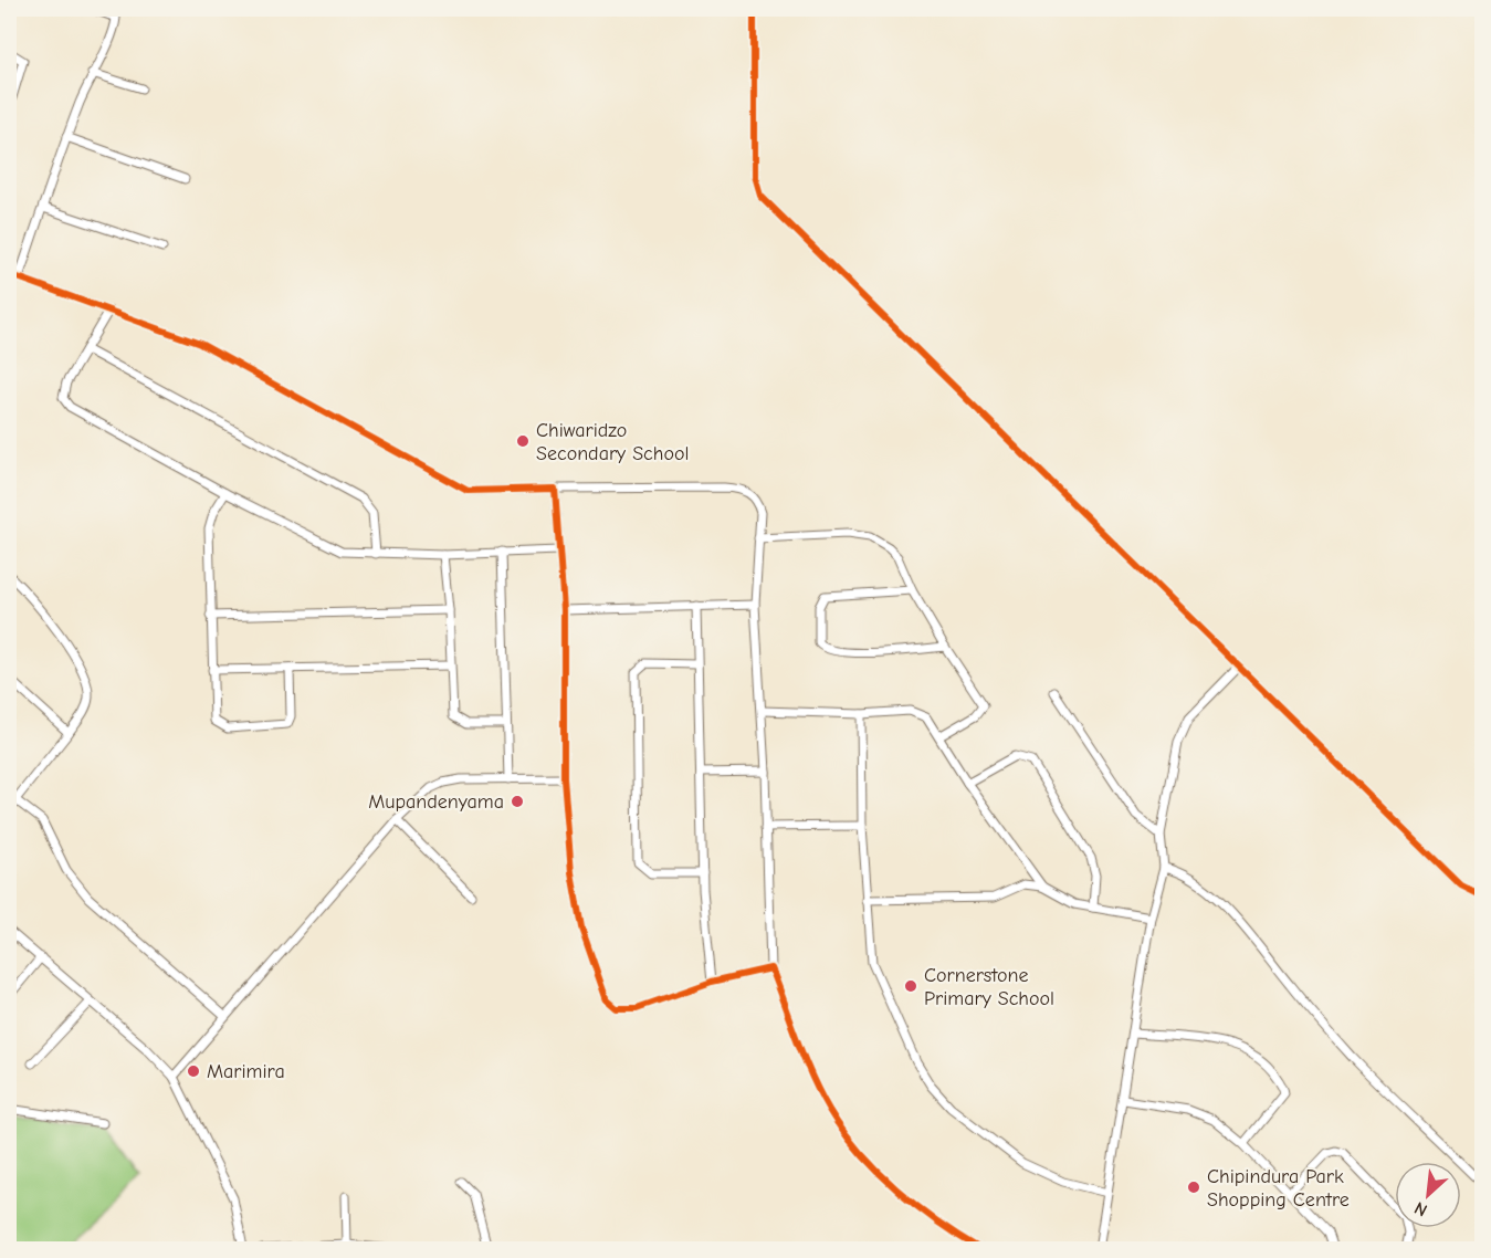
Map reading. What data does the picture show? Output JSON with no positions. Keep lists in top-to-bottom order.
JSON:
{
  "places": [
    "Chiwaridzo Secondary School",
    "Mupandenyama",
    "Cornerstone Primary School",
    "Marimira",
    "Chipindura Park Shopping Centre"
  ],
  "north": "bottom left"
}
